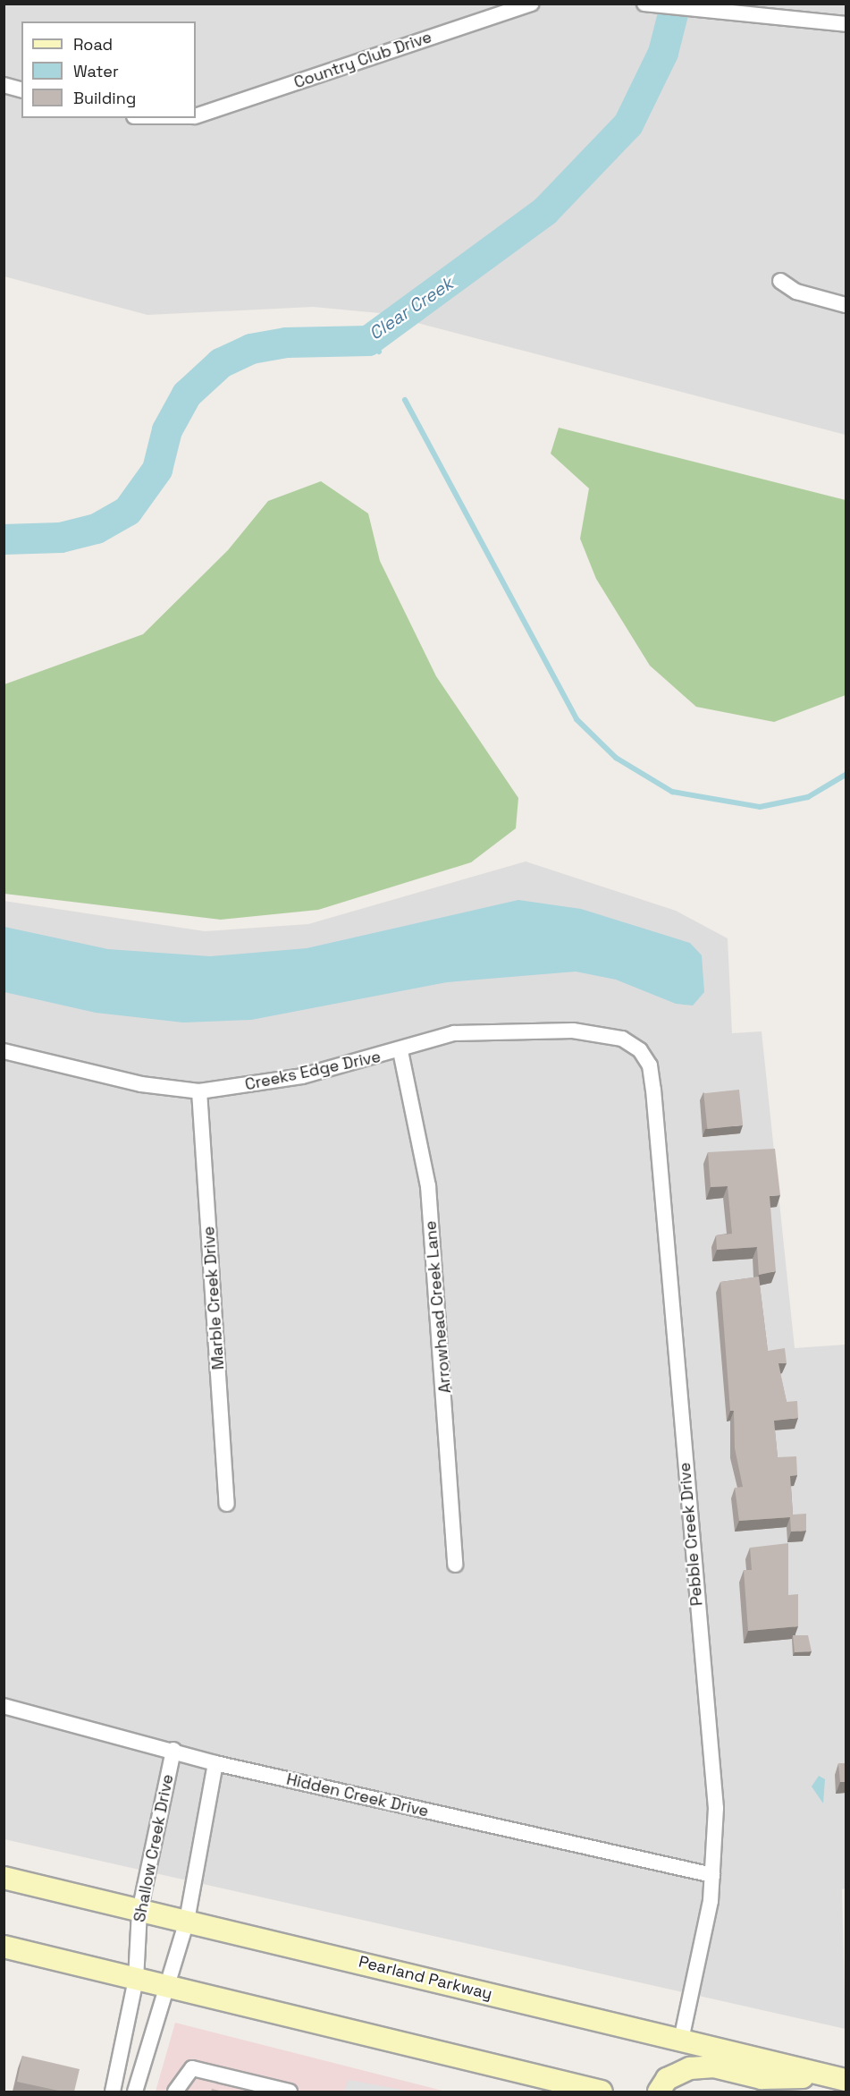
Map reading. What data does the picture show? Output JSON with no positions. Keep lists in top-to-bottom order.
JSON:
{
  "streets": {
    "main road": ["Pearland Parkway"],
    "street": [
      "Country Club Drive",
      "Creeks Edge Drive",
      "Marble Creek Drive",
      "Arrowhead Creek Lane",
      "Pebble Creek Drive",
      "Hidden Creek Drive",
      "Shallow Creek Drive"
    ]
  },
  "crossings": [
    ["Creeks Edge Drive", "Marble Creek Drive"],
    ["Creeks Edge Drive", "Arrowhead Creek Lane"],
    ["Creeks Edge Drive", "Pebble Creek Drive"],
    ["Pebble Creek Drive", "Hidden Creek Drive"],
    ["Pebble Creek Drive", "Pearland Parkway"],
    ["Hidden Creek Drive", "Shallow Creek Drive"],
    ["Shallow Creek Drive", "Pearland Parkway"]
  ],
  "water": ["Clear Creek"],
  "legend": ["Road", "Water", "Building"]
}
